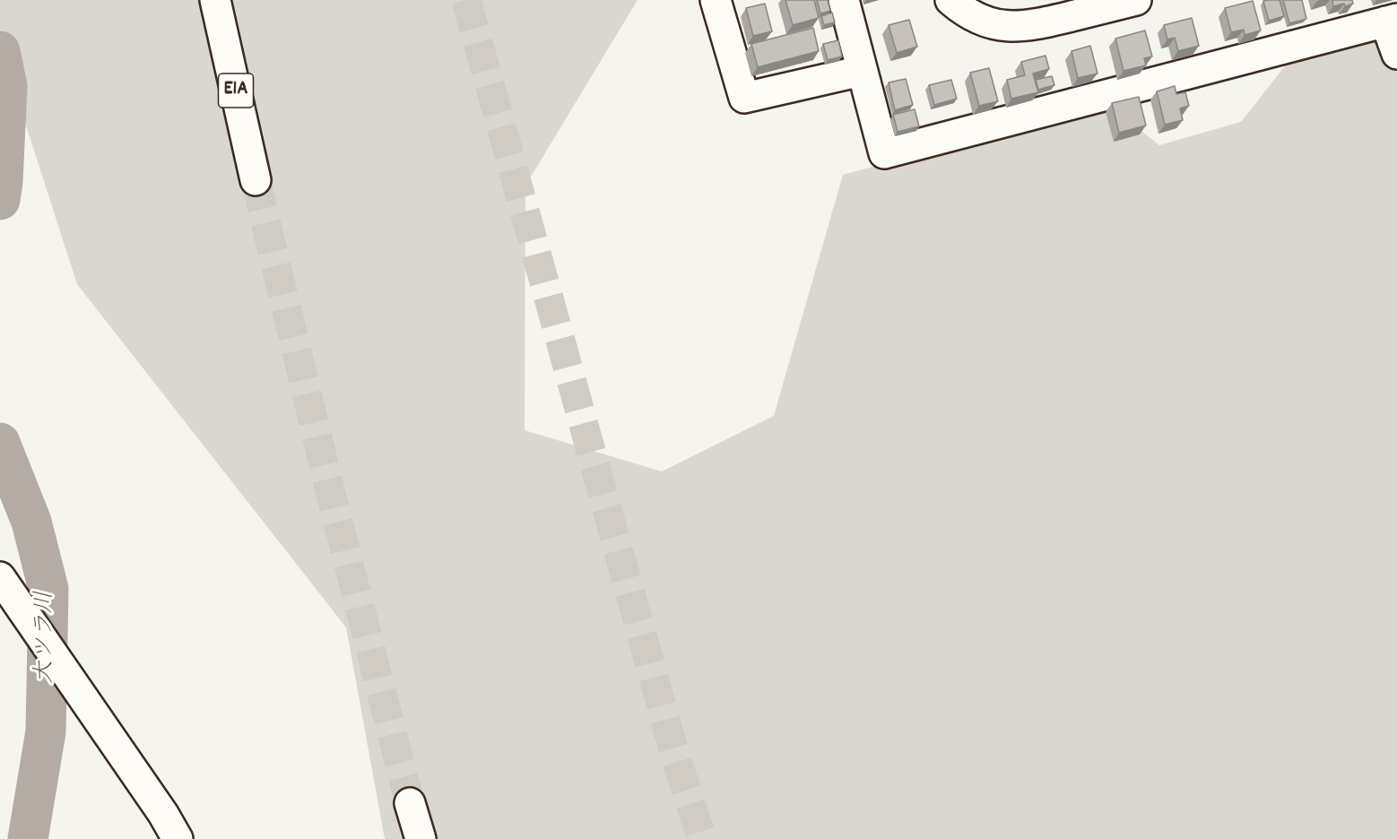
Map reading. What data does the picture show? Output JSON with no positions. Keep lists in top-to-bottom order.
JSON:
{
  "streets": {
    "main road": ["E1A"]
  },
  "water": ["大ツラ川"]
}
